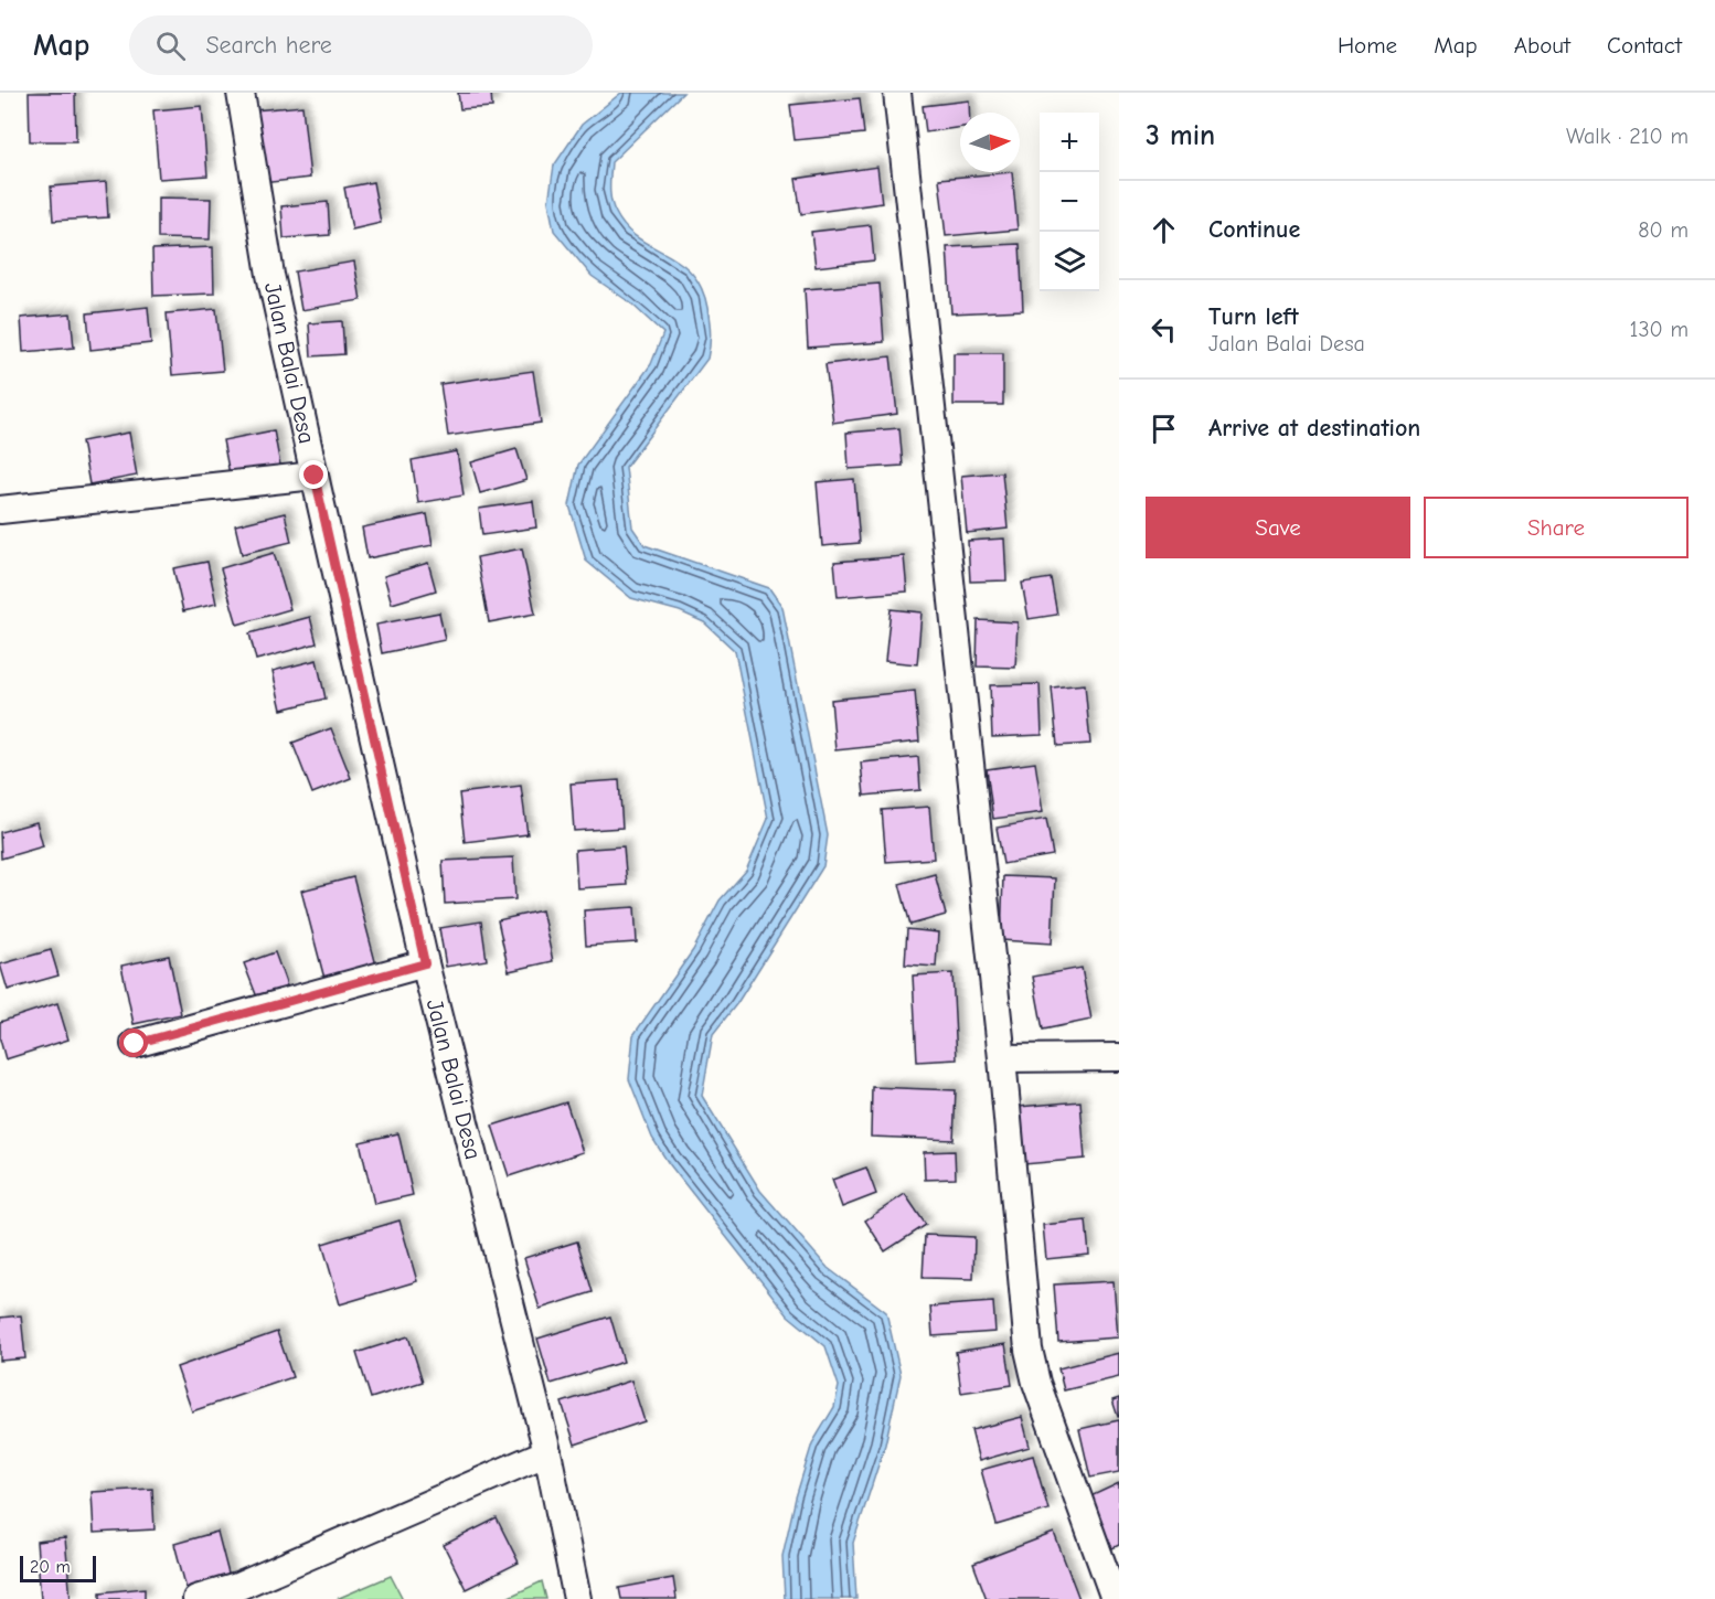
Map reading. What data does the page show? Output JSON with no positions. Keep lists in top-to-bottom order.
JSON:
{
  "streets": {
    "street": ["Jalan Balai Desa"]
  },
  "scale_bar": "20 m",
  "north": "right",
  "page": {
    "header": "Map",
    "search": "Search here",
    "nav": [
      "Home",
      "Map",
      "About",
      "Contact"
    ],
    "heading": ["3 min", "Walk · 210 m"],
    "map_buttons": ["+", "−"],
    "list": [
      ["Continue", "80 m"],
      ["Turn left", "Jalan Balai Desa", "130 m"],
      "Arrive at destination"
    ],
    "buttons": ["Save", "Share"],
    "scale": "20 m"
  }
}
